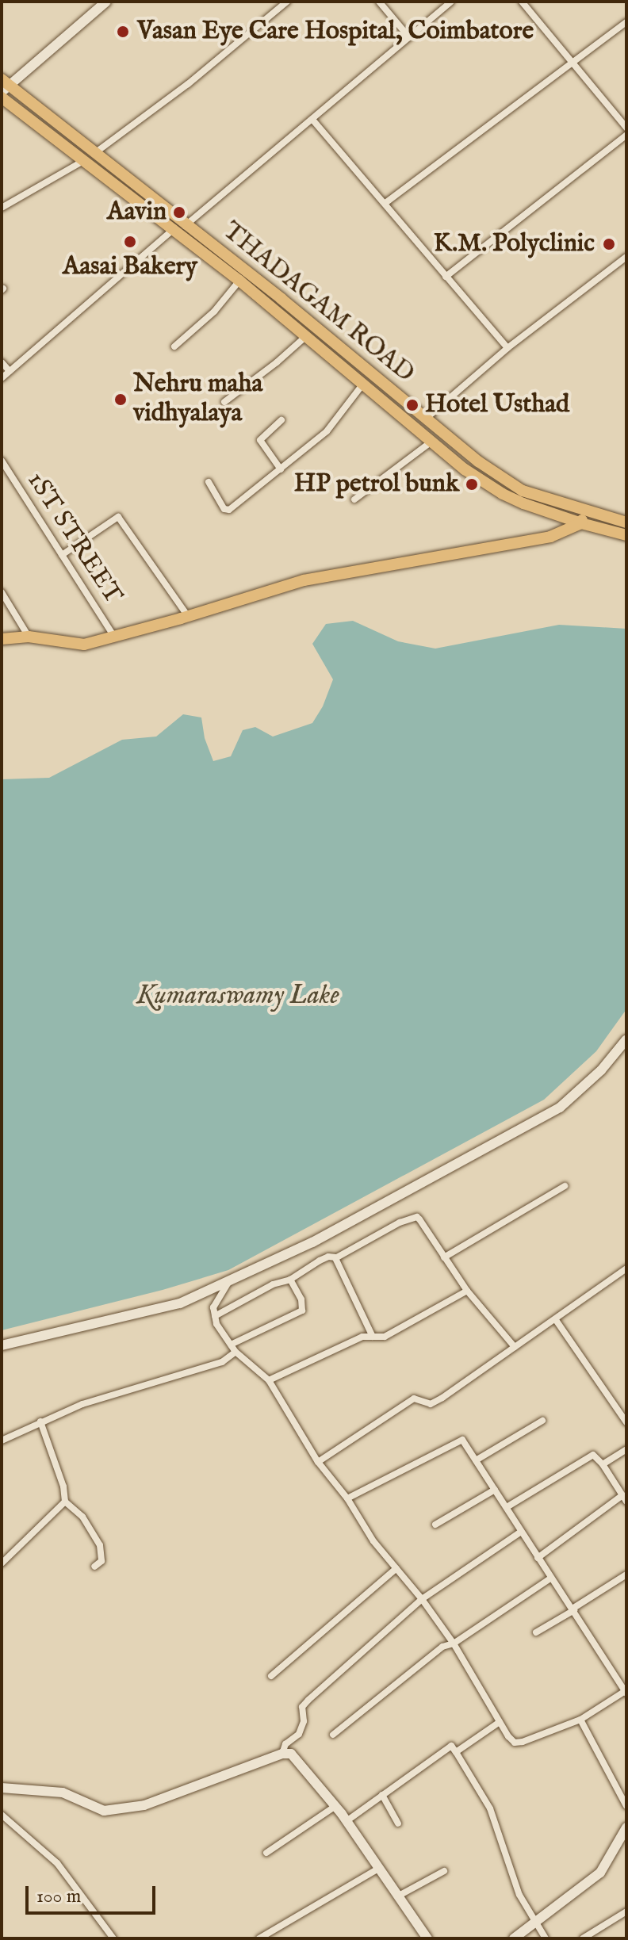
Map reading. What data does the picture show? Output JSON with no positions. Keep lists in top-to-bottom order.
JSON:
{
  "streets": {
    "main road": ["THADAGAM ROAD"],
    "street": ["1ST STREET"]
  },
  "water": ["Kumaraswamy Lake"],
  "places": [
    "Vasan Eye Care Hospital, Coimbatore",
    "Aavin",
    "Aasai Bakery",
    "K.M. Polyclinic",
    "Nehru maha vidhyalaya",
    "Hotel Usthad",
    "HP petrol bunk"
  ],
  "scale_bar": "100 m"
}
